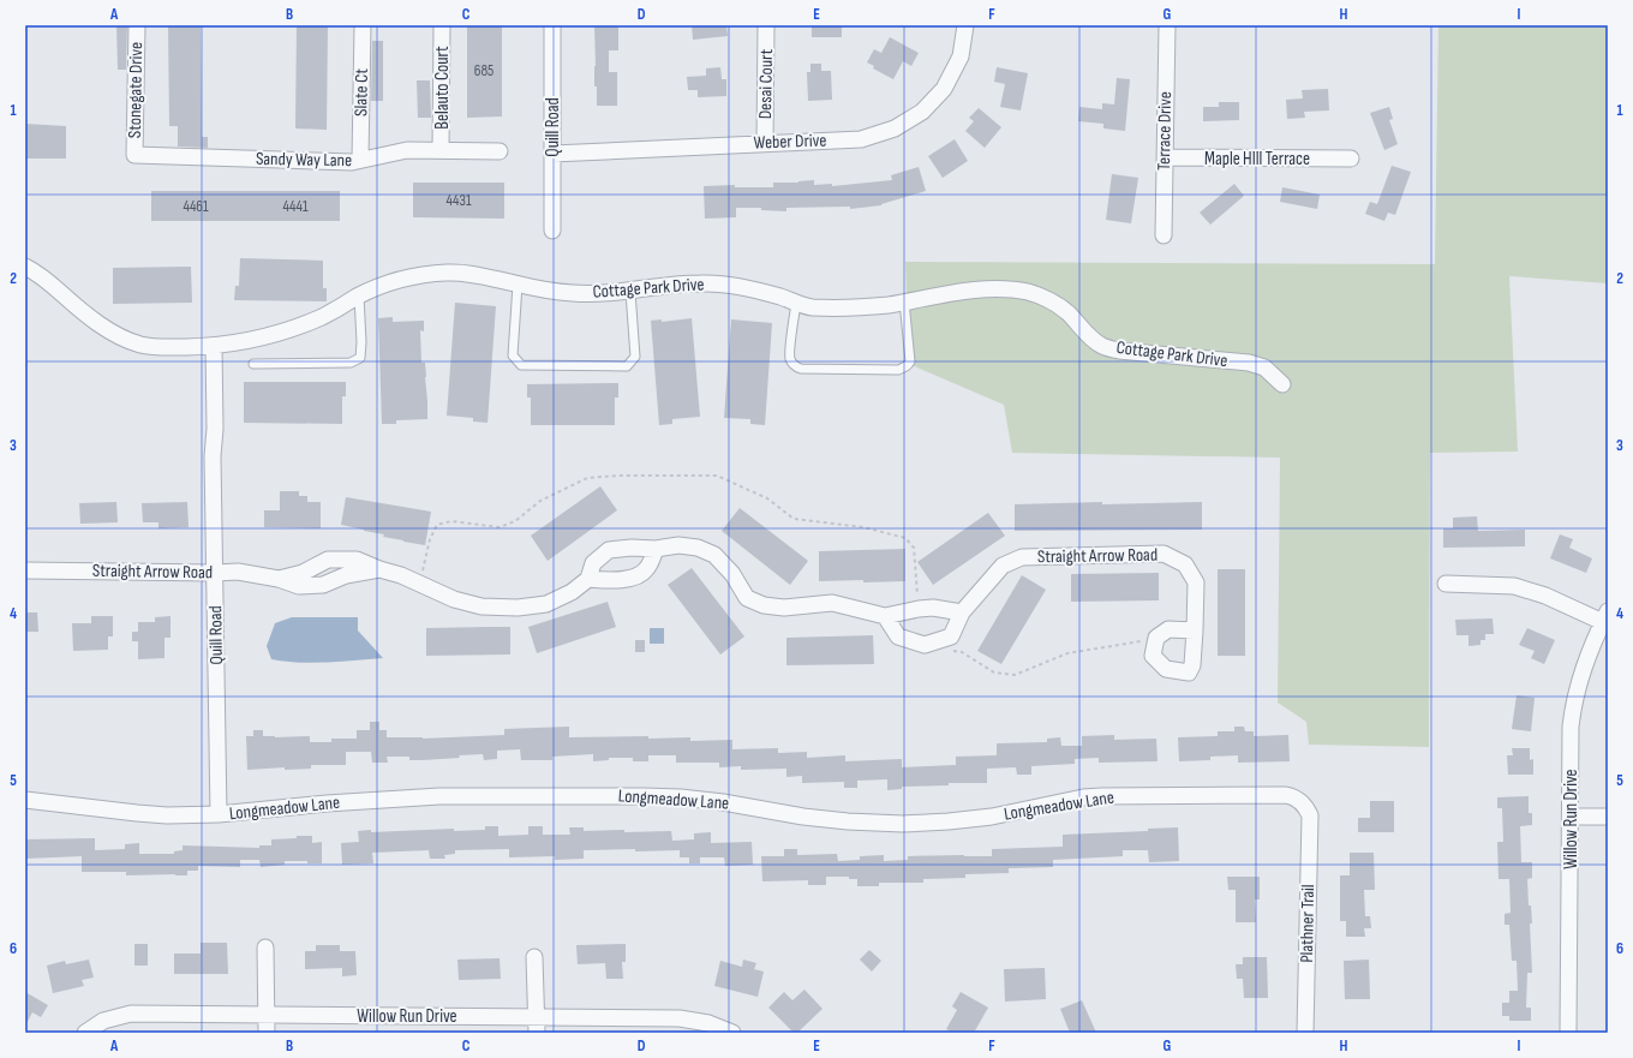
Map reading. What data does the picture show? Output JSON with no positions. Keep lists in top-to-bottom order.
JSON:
{
  "streets": {
    "street": [
      "Desai Court",
      "Belauto Court",
      "Stonegate Drive",
      "Slate Ct",
      "Quill Road",
      "Terrace Drive",
      "Weber Drive",
      "Maple HIll Terrace",
      "Sandy Way Lane",
      "Cottage Park Drive",
      "Straight Arrow Road",
      "Longmeadow Lane",
      "Willow Run Drive",
      "Plathner Trail"
    ]
  },
  "crossings": [
    ["Desai Court", "Weber Drive"],
    ["Belauto Court", "Sandy Way Lane"],
    ["Stonegate Drive", "Sandy Way Lane"],
    ["Slate Ct", "Sandy Way Lane"],
    ["Quill Road", "Weber Drive"],
    ["Quill Road", "Cottage Park Drive"],
    ["Quill Road", "Straight Arrow Road"],
    ["Quill Road", "Longmeadow Lane"],
    ["Terrace Drive", "Maple HIll Terrace"],
    ["Longmeadow Lane", "Plathner Trail"]
  ],
  "house_numbers": [
    "685",
    "4431",
    "4461",
    "4441"
  ],
  "grid": {
    "columns": [
      "A",
      "B",
      "C",
      "D",
      "E",
      "F",
      "G",
      "H",
      "I"
    ],
    "rows": [
      "1",
      "2",
      "3",
      "4",
      "5",
      "6"
    ]
  }
}
